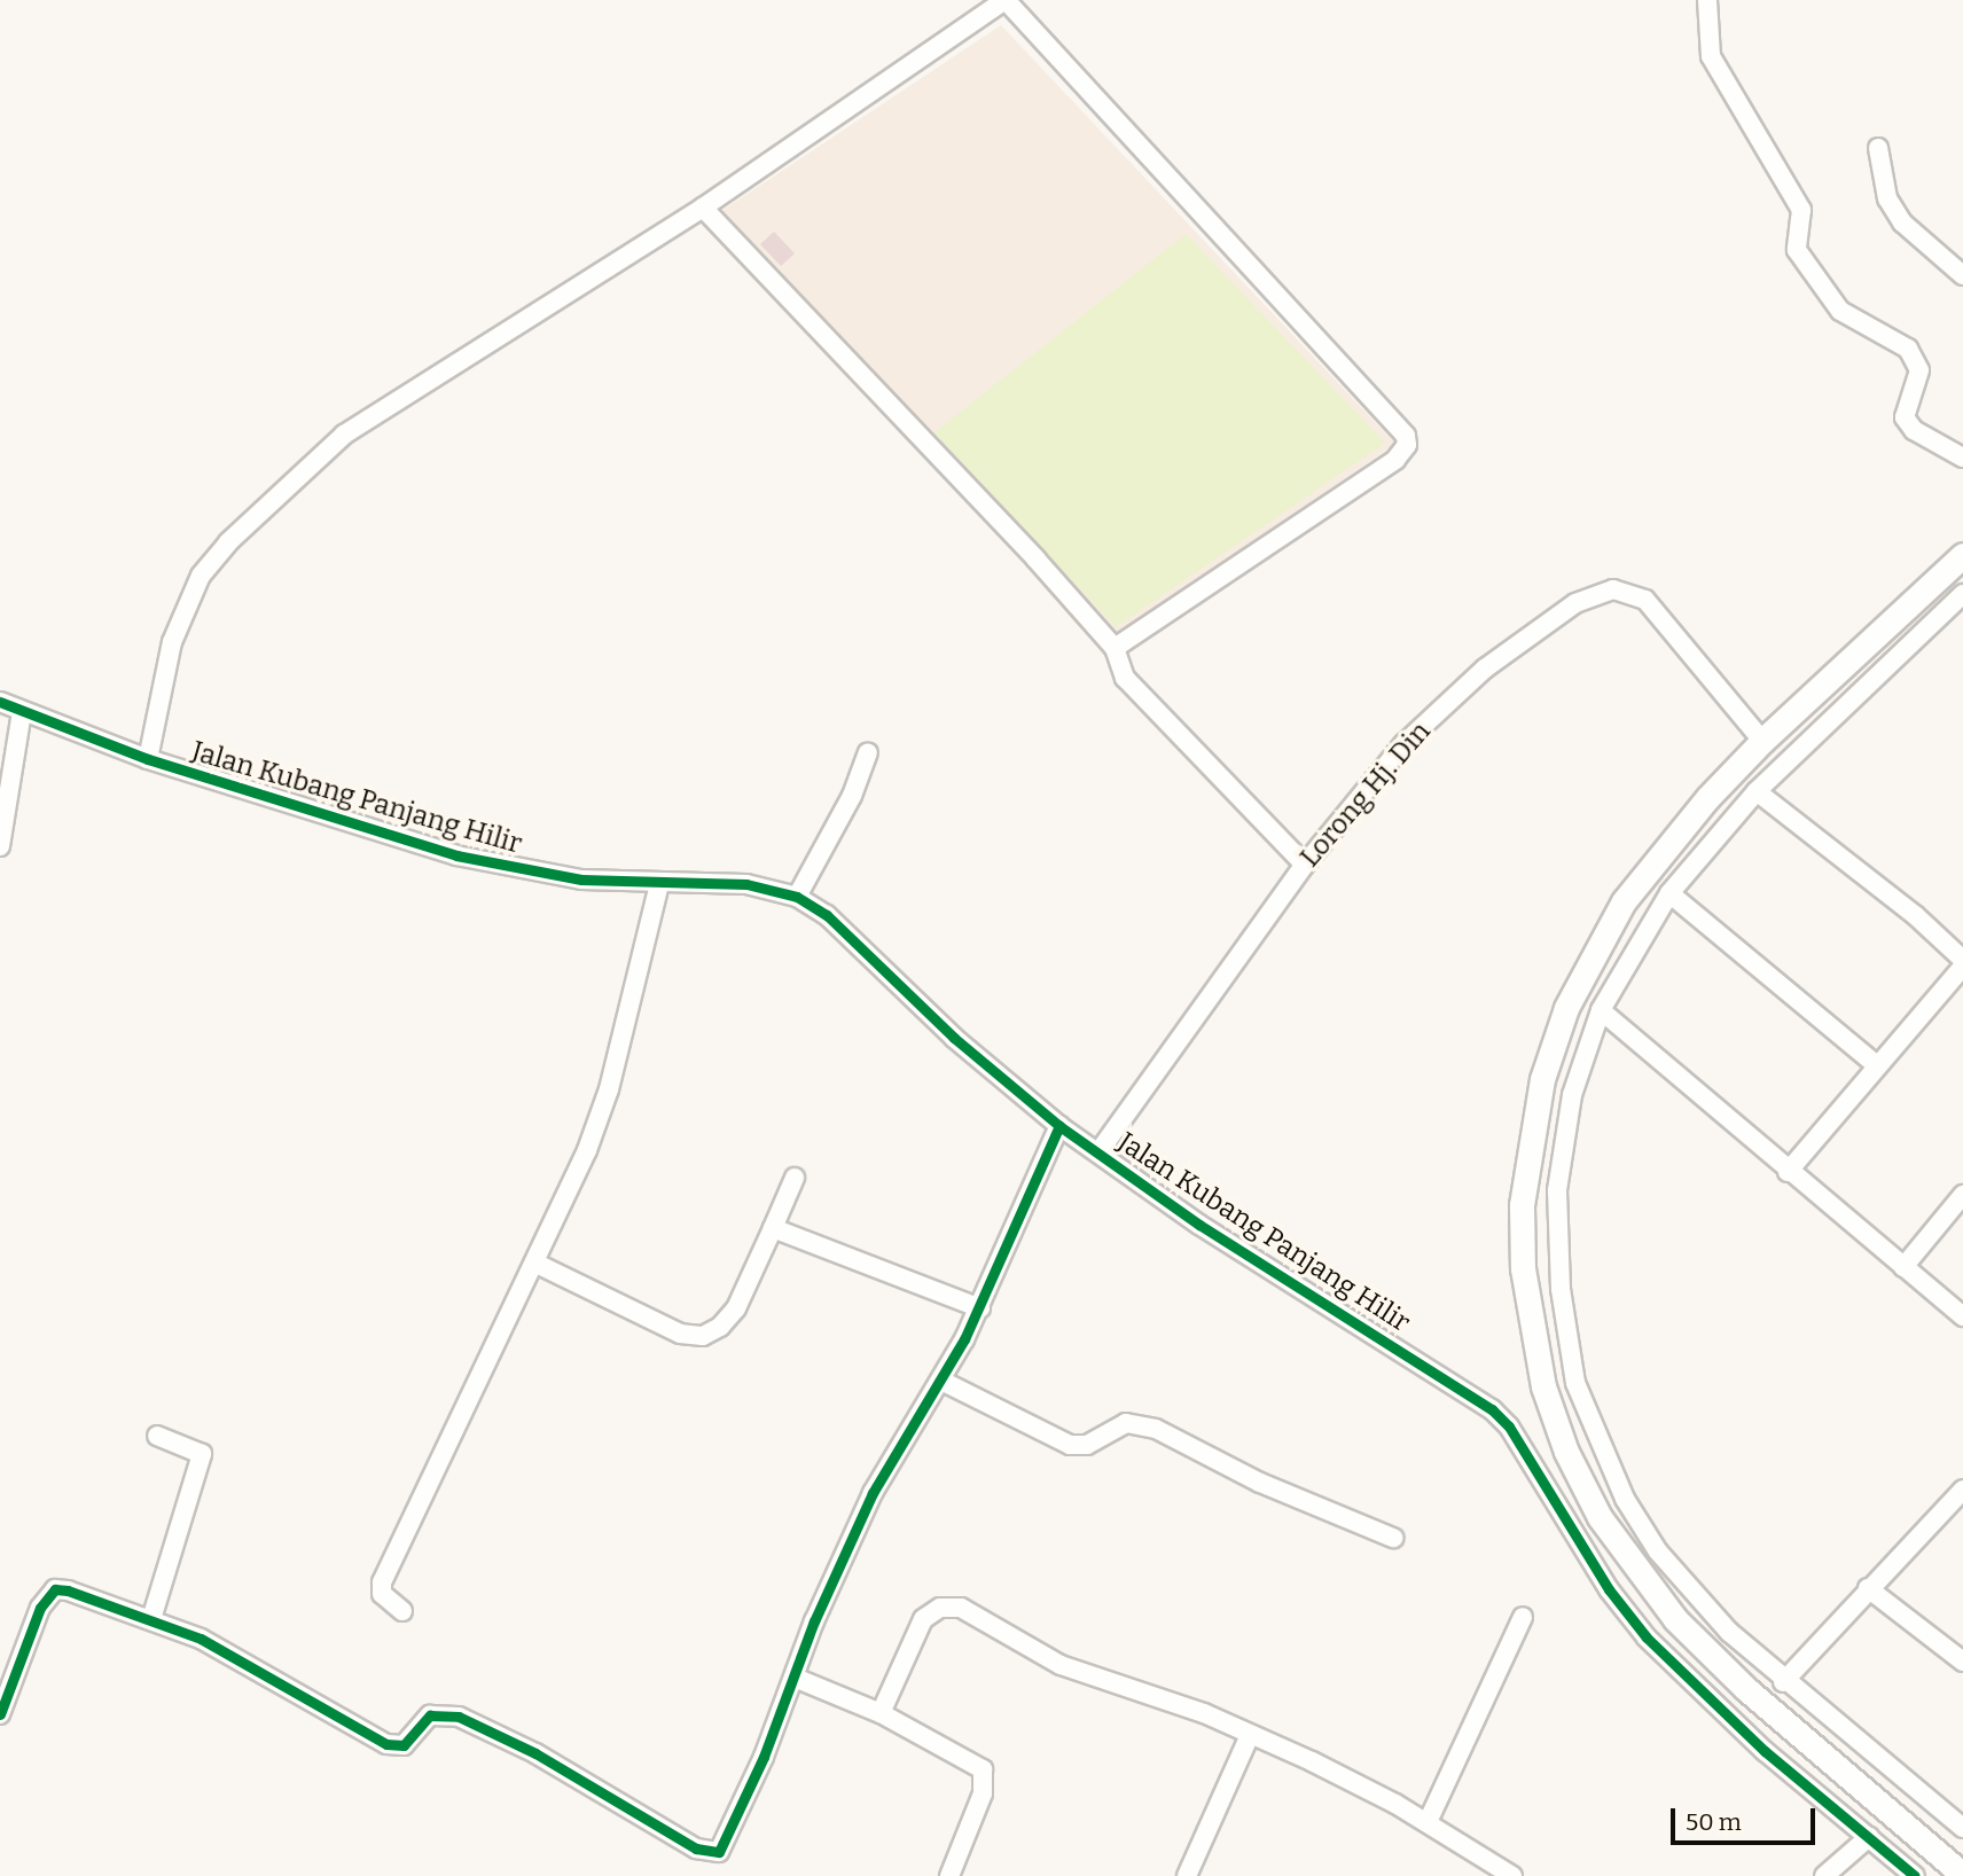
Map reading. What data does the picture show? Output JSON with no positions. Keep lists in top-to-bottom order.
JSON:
{
  "streets": {
    "street": ["Lorong Hj. Din", "Jalan Kubang Panjang Hilir"]
  },
  "crossings": [
    ["Lorong Hj. Din", "Jalan Kubang Panjang Hilir"]
  ],
  "scale_bar": "50 m"
}
